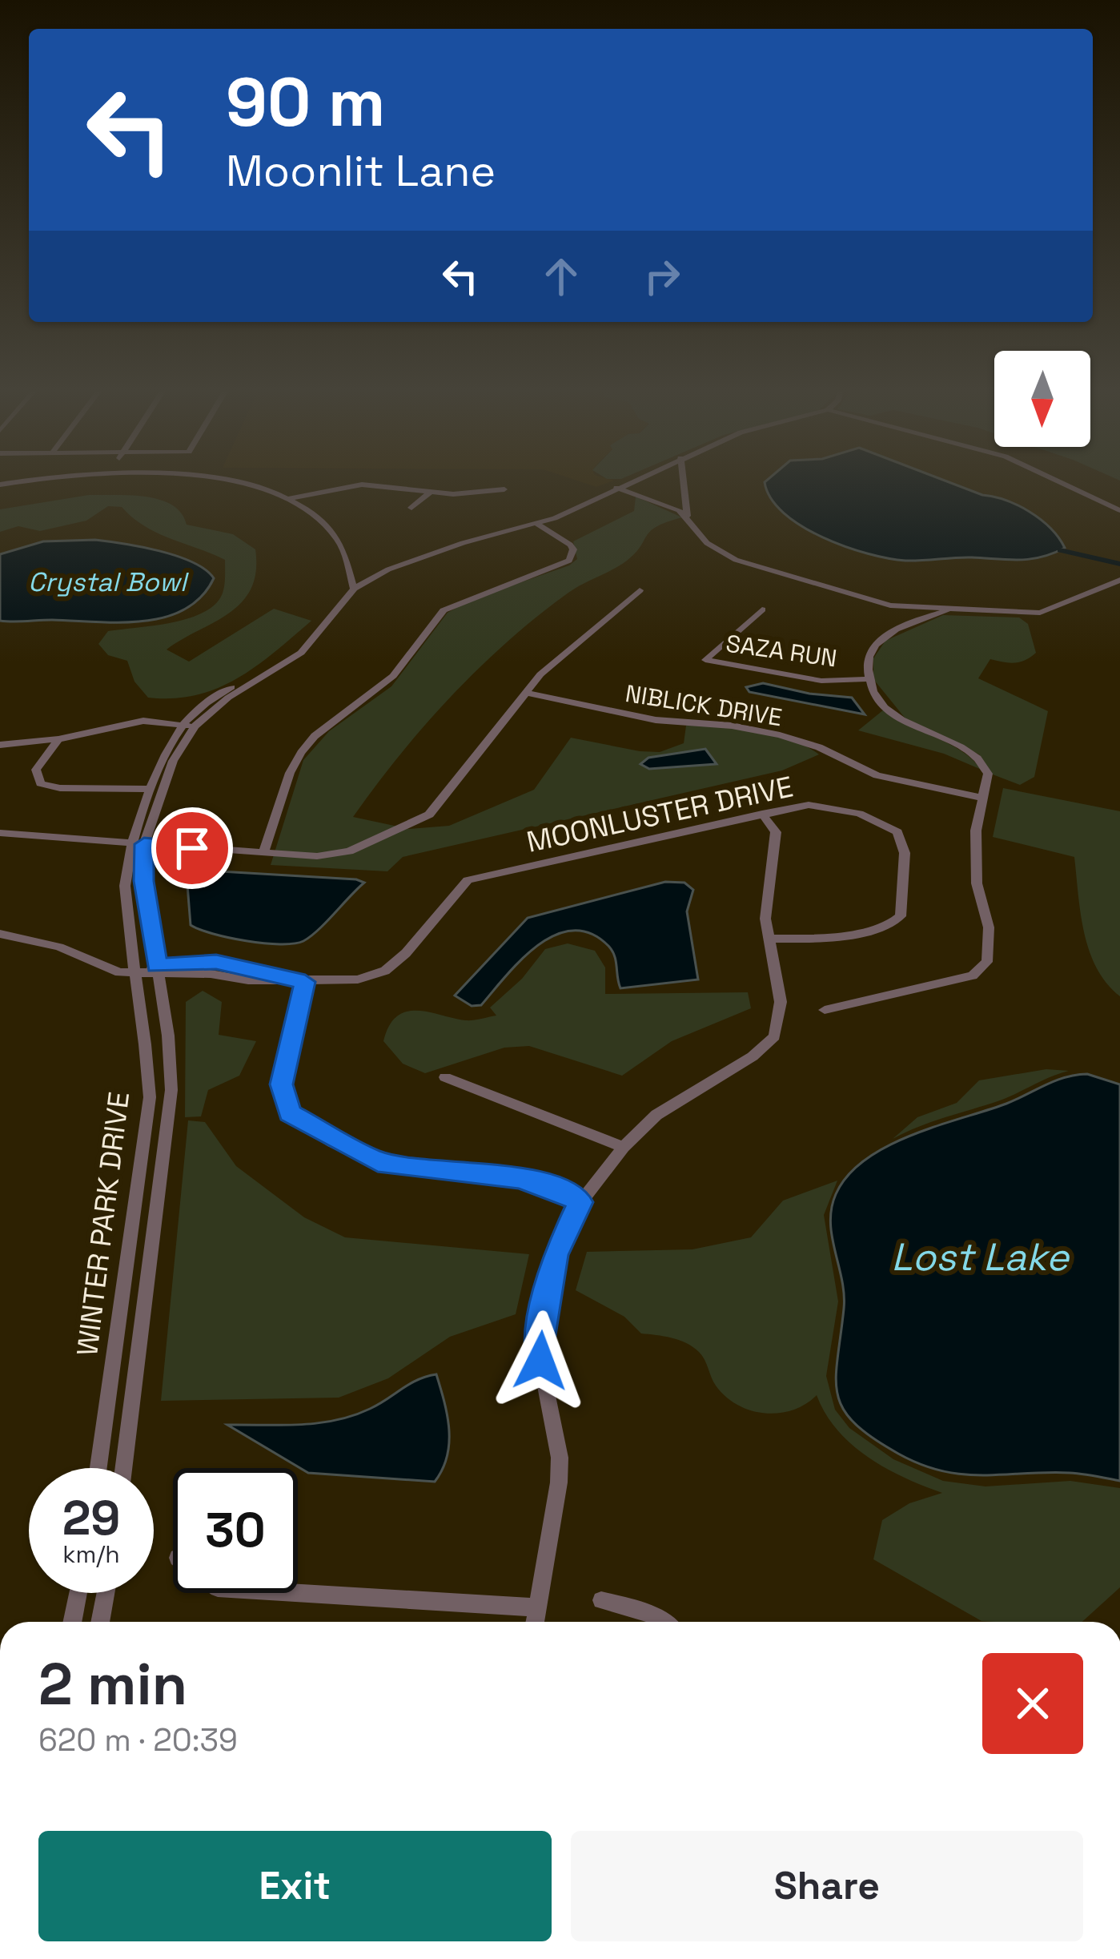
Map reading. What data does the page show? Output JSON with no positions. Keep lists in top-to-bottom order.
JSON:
{
  "streets": {
    "street": [
      "SAZA RUN",
      "NIBLICK DRIVE",
      "MOONLUSTER DRIVE",
      "WINTER PARK DRIVE"
    ]
  },
  "crossings": [
    ["MOONLUSTER DRIVE", "WINTER PARK DRIVE"]
  ],
  "water": ["Crystal Bowl", "Lost Lake"],
  "north": "bottom",
  "page": {
    "turn": ["90 m", "Moonlit Lane"],
    "speed": "29 km/h",
    "limit": "30",
    "heading": ["2 min", "620 m · 20:39"],
    "buttons": ["Exit", "Share"]
  }
}
